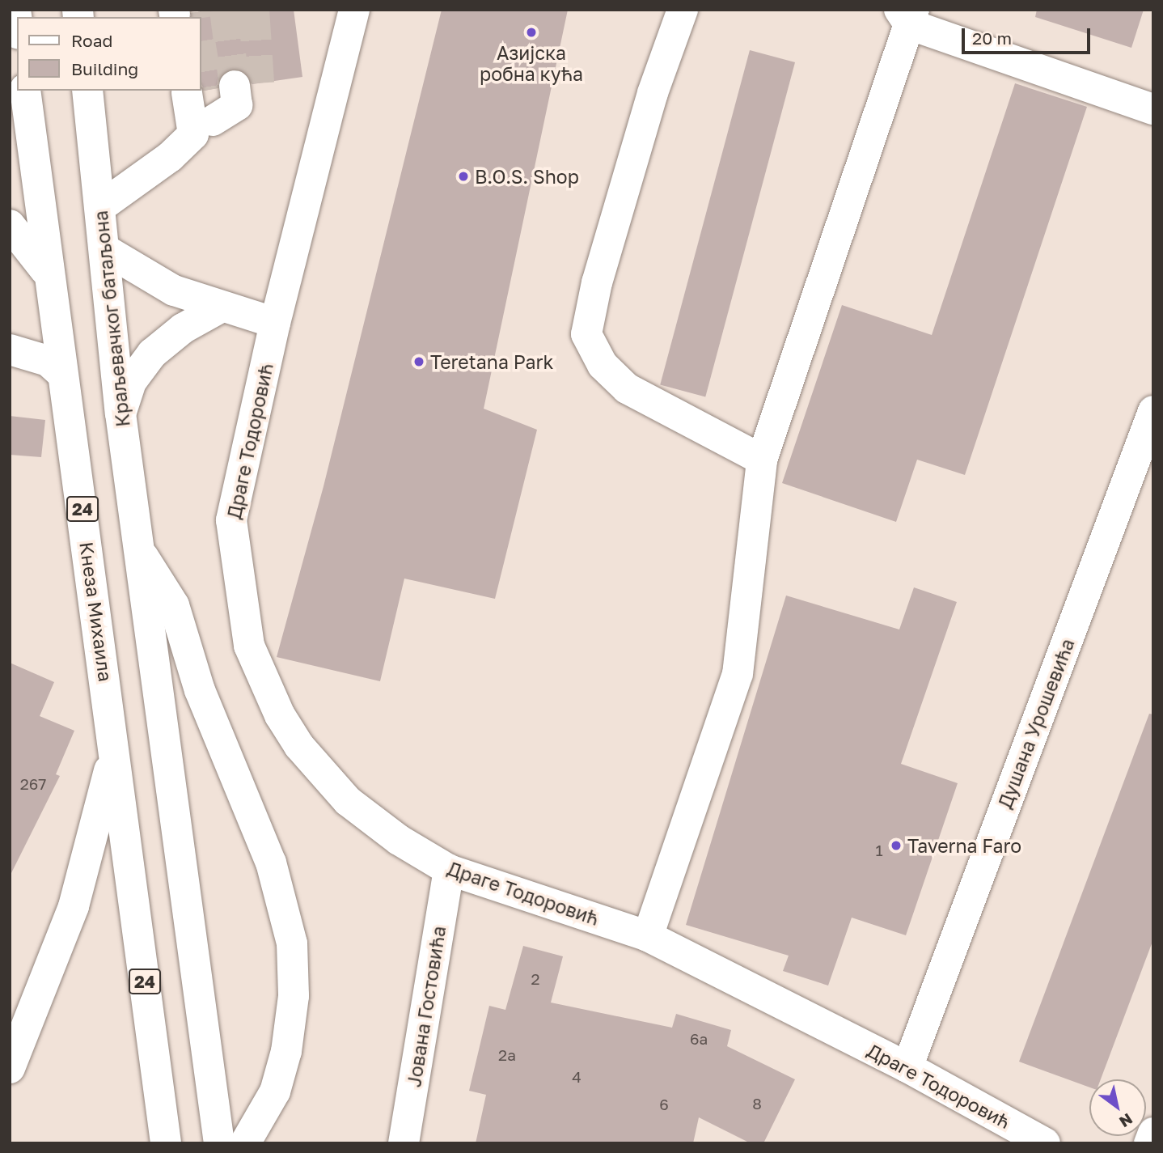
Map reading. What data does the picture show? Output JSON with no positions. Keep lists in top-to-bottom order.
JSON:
{
  "streets": {
    "main road": [
      "Краљевачког батаљона",
      "Драге Тодоровић",
      "24",
      "Кнеза Михаила",
      "Душана Урошевића",
      "Јована Гостовића"
    ]
  },
  "crossings": [
    ["Драге Тодоровић", "Душана Урошевића"],
    ["Драге Тодоровић", "Јована Гостовића"],
    ["24", "Кнеза Михаила"]
  ],
  "places": [
    "Азијска робна кућа",
    "B.O.S. Shop",
    "Teretana Park",
    "Taverna Faro"
  ],
  "house_numbers": [
    "267",
    "1",
    "2",
    "6a",
    "2a",
    "4",
    "8",
    "6"
  ],
  "legend": ["Road", "Building"],
  "scale_bar": "20 m",
  "north": "bottom right"
}
